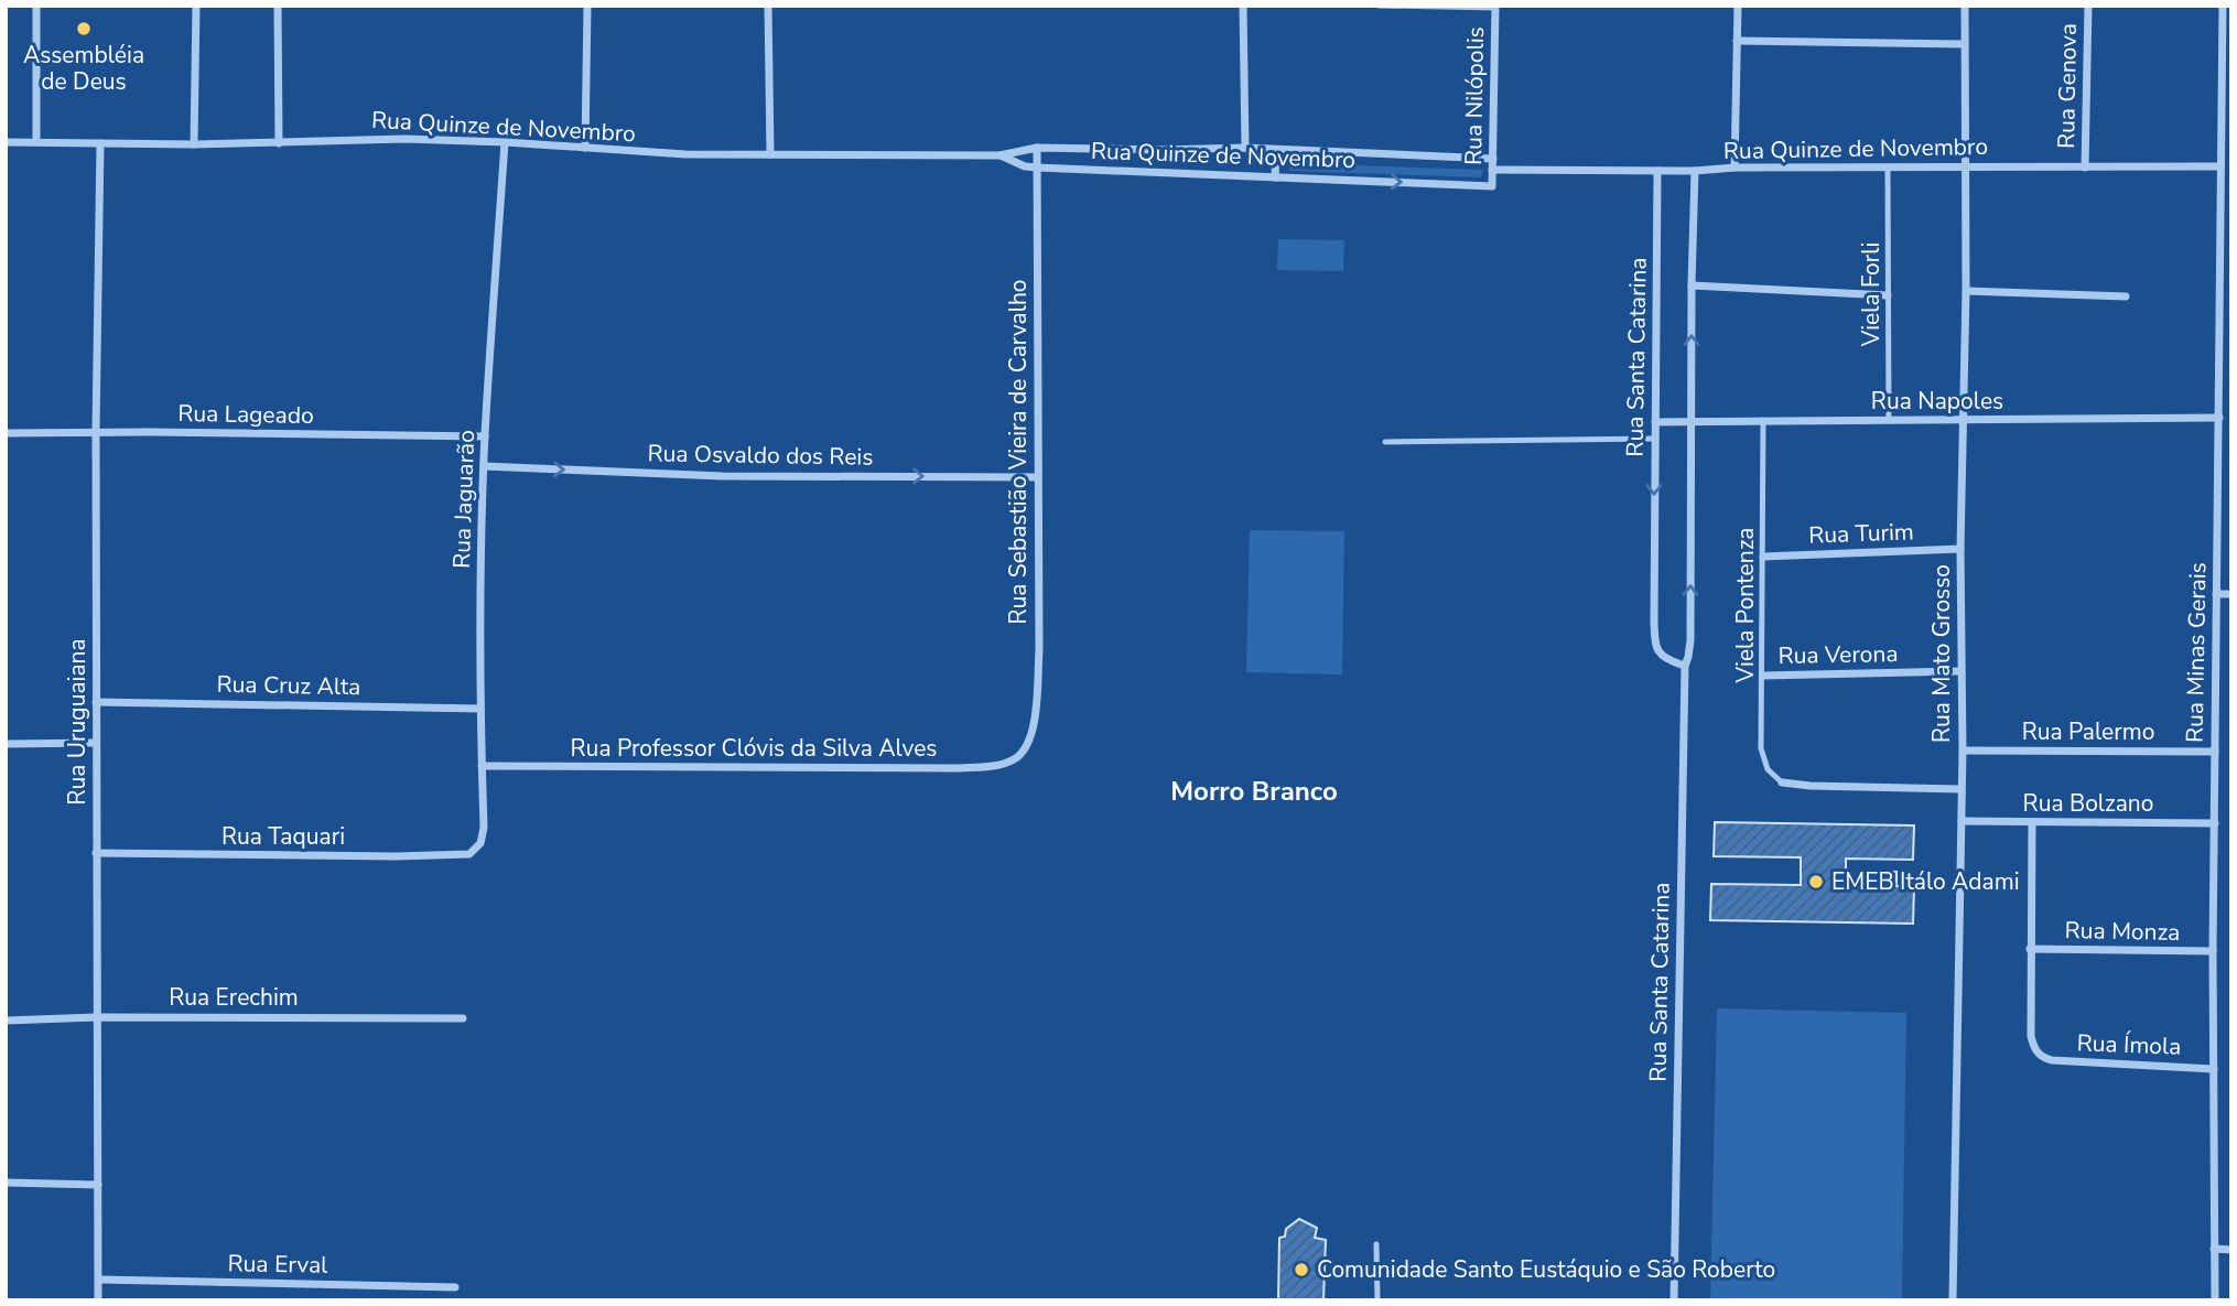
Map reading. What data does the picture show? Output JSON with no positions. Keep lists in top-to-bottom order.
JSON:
{
  "streets": {
    "street": [
      "Rua Genova",
      "Rua Nilópolis",
      "Rua Quinze de Novembro",
      "Rua Santa Catarina",
      "Rua Napoles",
      "Rua Lageado",
      "Rua Sebastião Vieira de Carvalho",
      "Rua Osvaldo dos Reis",
      "Rua Jaguarão",
      "Rua Turim",
      "Rua Minas Gerais",
      "Rua Mato Grosso",
      "Rua Verona",
      "Rua Cruz Alta",
      "Rua Uruguaiana",
      "Rua Palermo",
      "Rua Professor Clóvis da Silva Alves",
      "Rua Bolzano",
      "Rua Taquari",
      "Rua Monza",
      "Rua Erechim",
      "Rua Ímola",
      "Rua Erval"
    ],
    "lane": ["Viela Forli", "Viela Pontenza"]
  },
  "crossings": [
    ["Rua Genova", "Rua Quinze de Novembro"],
    ["Rua Nilópolis", "Rua Quinze de Novembro"],
    ["Rua Quinze de Novembro", "Viela Forli"],
    ["Rua Quinze de Novembro", "Rua Santa Catarina"],
    ["Rua Quinze de Novembro", "Rua Sebastião Vieira de Carvalho"],
    ["Rua Quinze de Novembro", "Rua Jaguarão"],
    ["Rua Quinze de Novembro", "Rua Minas Gerais"],
    ["Rua Quinze de Novembro", "Rua Mato Grosso"],
    ["Rua Quinze de Novembro", "Rua Uruguaiana"],
    ["Viela Forli", "Rua Napoles"],
    ["Rua Santa Catarina", "Rua Napoles"],
    ["Rua Napoles", "Viela Pontenza"],
    ["Rua Napoles", "Rua Minas Gerais"],
    ["Rua Napoles", "Rua Mato Grosso"],
    ["Rua Lageado", "Rua Jaguarão"],
    ["Rua Lageado", "Rua Uruguaiana"],
    ["Rua Sebastião Vieira de Carvalho", "Rua Osvaldo dos Reis"],
    ["Rua Sebastião Vieira de Carvalho", "Rua Professor Clóvis da Silva Alves"],
    ["Rua Osvaldo dos Reis", "Rua Jaguarão"],
    ["Rua Jaguarão", "Rua Cruz Alta"],
    ["Rua Jaguarão", "Rua Professor Clóvis da Silva Alves"],
    ["Rua Jaguarão", "Rua Taquari"],
    ["Rua Turim", "Viela Pontenza"],
    ["Rua Turim", "Rua Mato Grosso"],
    ["Viela Pontenza", "Rua Verona"],
    ["Rua Minas Gerais", "Rua Palermo"],
    ["Rua Minas Gerais", "Rua Bolzano"],
    ["Rua Minas Gerais", "Rua Monza"],
    ["Rua Minas Gerais", "Rua Ímola"],
    ["Rua Mato Grosso", "Rua Verona"],
    ["Rua Mato Grosso", "Rua Palermo"],
    ["Rua Mato Grosso", "Rua Bolzano"],
    ["Rua Cruz Alta", "Rua Uruguaiana"],
    ["Rua Uruguaiana", "Rua Taquari"],
    ["Rua Uruguaiana", "Rua Erechim"],
    ["Rua Uruguaiana", "Rua Erval"],
    ["Rua Monza", "Rua Ímola"]
  ],
  "one_way": ["Rua Osvaldo dos Reis"],
  "districts": ["Morro Branco"],
  "places": ["Assembléia de Deus", "EMEB Itálo Adami", "Comunidade Santo Eustáquio e São Roberto"]
}
